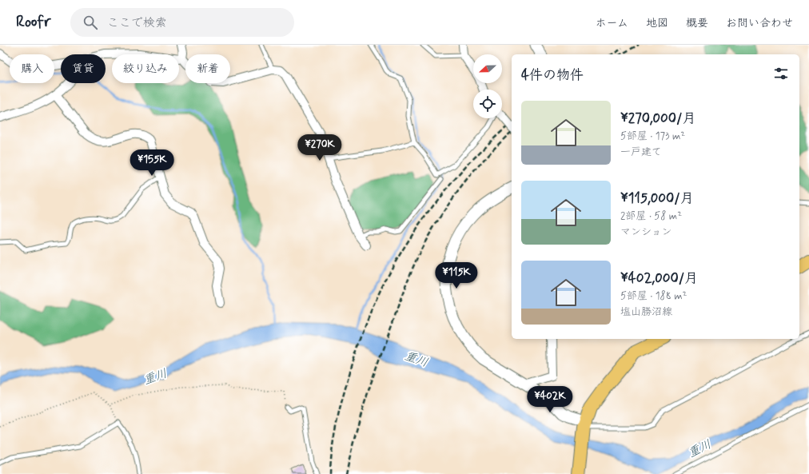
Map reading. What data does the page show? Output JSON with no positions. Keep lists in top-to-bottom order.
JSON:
{
  "water": ["重川"],
  "north": "left",
  "page": {
    "header": "Roofr",
    "search": "ここで検索",
    "nav": [
      "ホーム",
      "地図",
      "概要",
      "お問い合わせ"
    ],
    "chip": [
      "購入",
      "賃貸",
      "絞り込み",
      "新着"
    ],
    "heading": "4件の物件",
    "list": [
      {
        "name": "¥270,000/月",
        "note": "5部屋 · 173 m² · 一戸建て"
      },
      {
        "name": "¥115,000/月",
        "note": "2部屋 · 58 m² · マンション"
      },
      {
        "name": "¥402,000/月",
        "note": "5部屋 · 188 m² · 塩山勝沼線"
      }
    ],
    "price": [
      "¥270K",
      "¥155K",
      "¥115K",
      "¥402K"
    ]
  }
}
